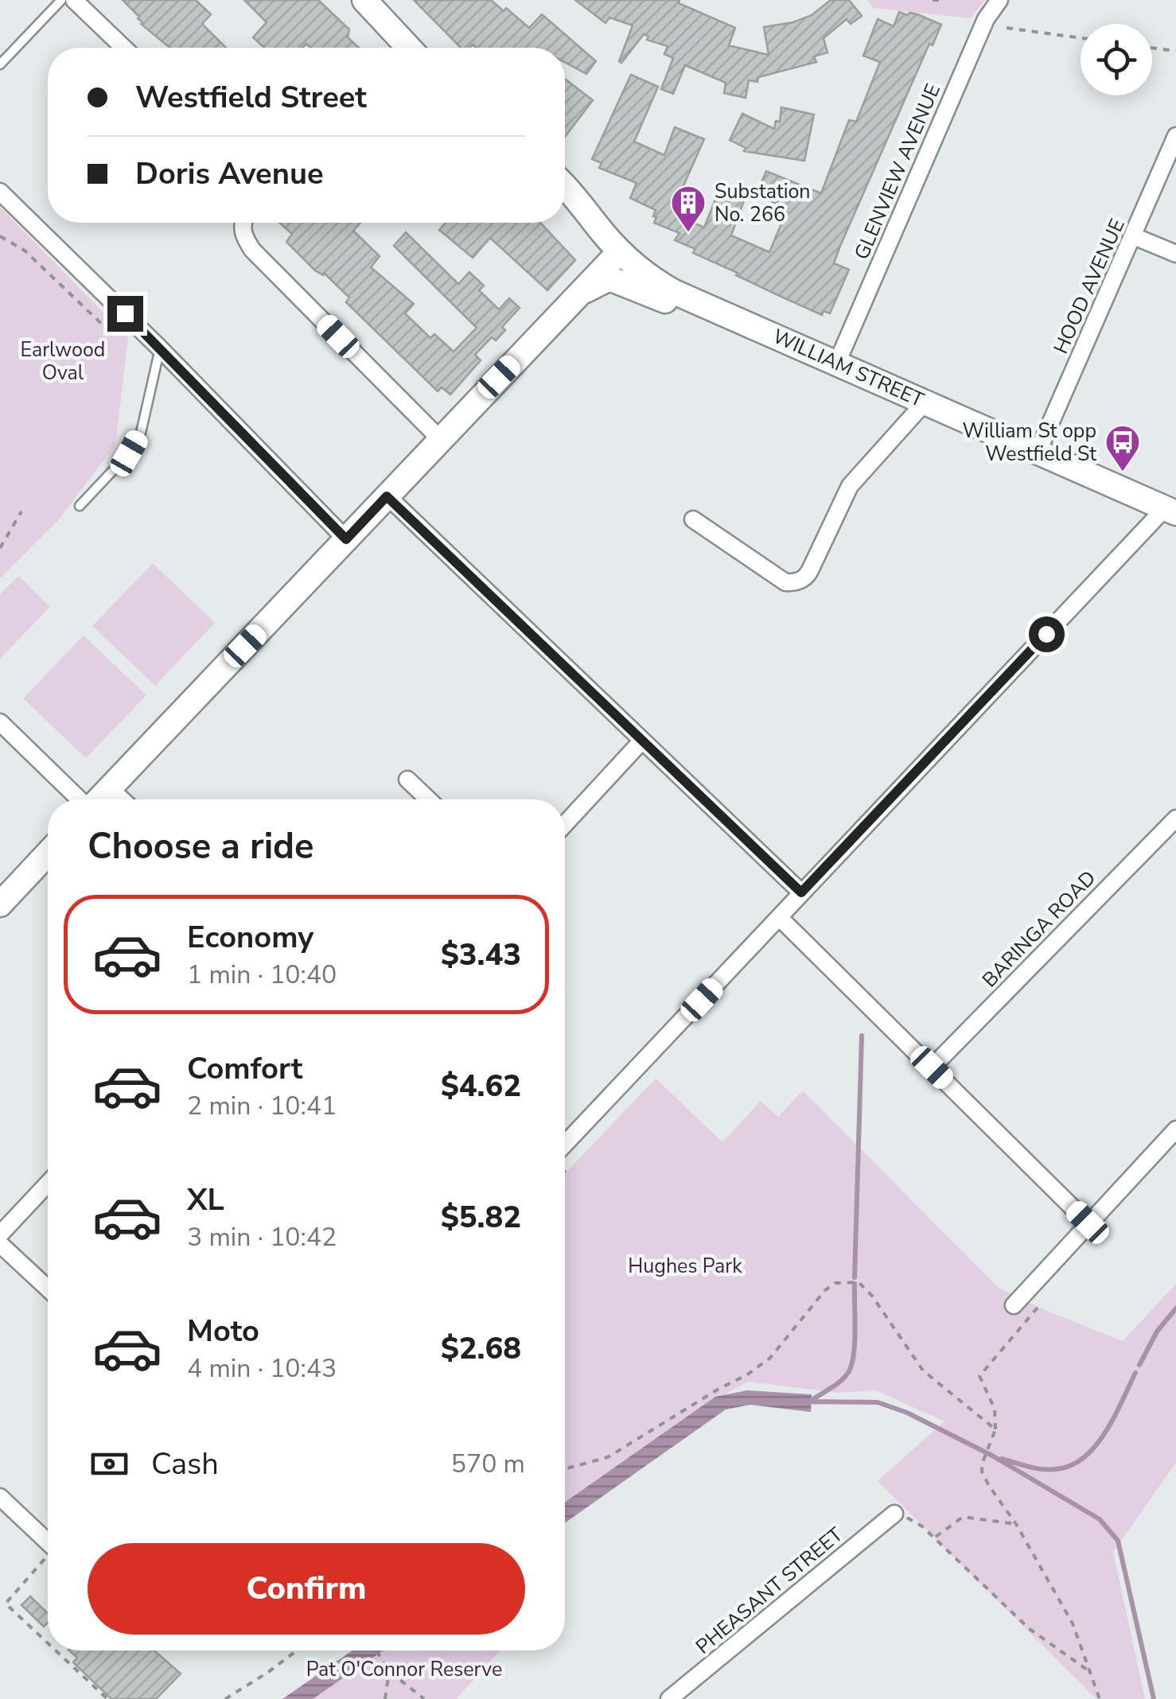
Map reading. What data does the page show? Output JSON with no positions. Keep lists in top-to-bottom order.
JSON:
{
  "streets": {
    "main road": ["WILLIAM STREET"],
    "street": [
      "GLENVIEW AVENUE",
      "HOOD AVENUE",
      "BARINGA ROAD",
      "PHEASANT STREET"
    ]
  },
  "crossings": [
    ["GLENVIEW AVENUE", "WILLIAM STREET"],
    ["HOOD AVENUE", "WILLIAM STREET"]
  ],
  "parks": ["Earlwood Oval", "Hughes Park", "Pat O'Connor Reserve"],
  "places": {
    "building": ["Substation No. 266"],
    "bus stop": ["William St opp Westfield St"]
  },
  "page": {
    "banner": ["Westfield Street", "Doris Avenue"],
    "heading": "Choose a ride",
    "list": [
      {
        "name": "Economy",
        "note": "1 min · 10:40",
        "value": "$3.43"
      },
      {
        "name": "Comfort",
        "note": "2 min · 10:41",
        "value": "$4.62"
      },
      {
        "name": "XL",
        "note": "3 min · 10:42",
        "value": "$5.82"
      },
      {
        "name": "Moto",
        "note": "4 min · 10:43",
        "value": "$2.68"
      }
    ],
    "pay": ["Cash", "570 m"],
    "buttons": "Confirm"
  }
}
